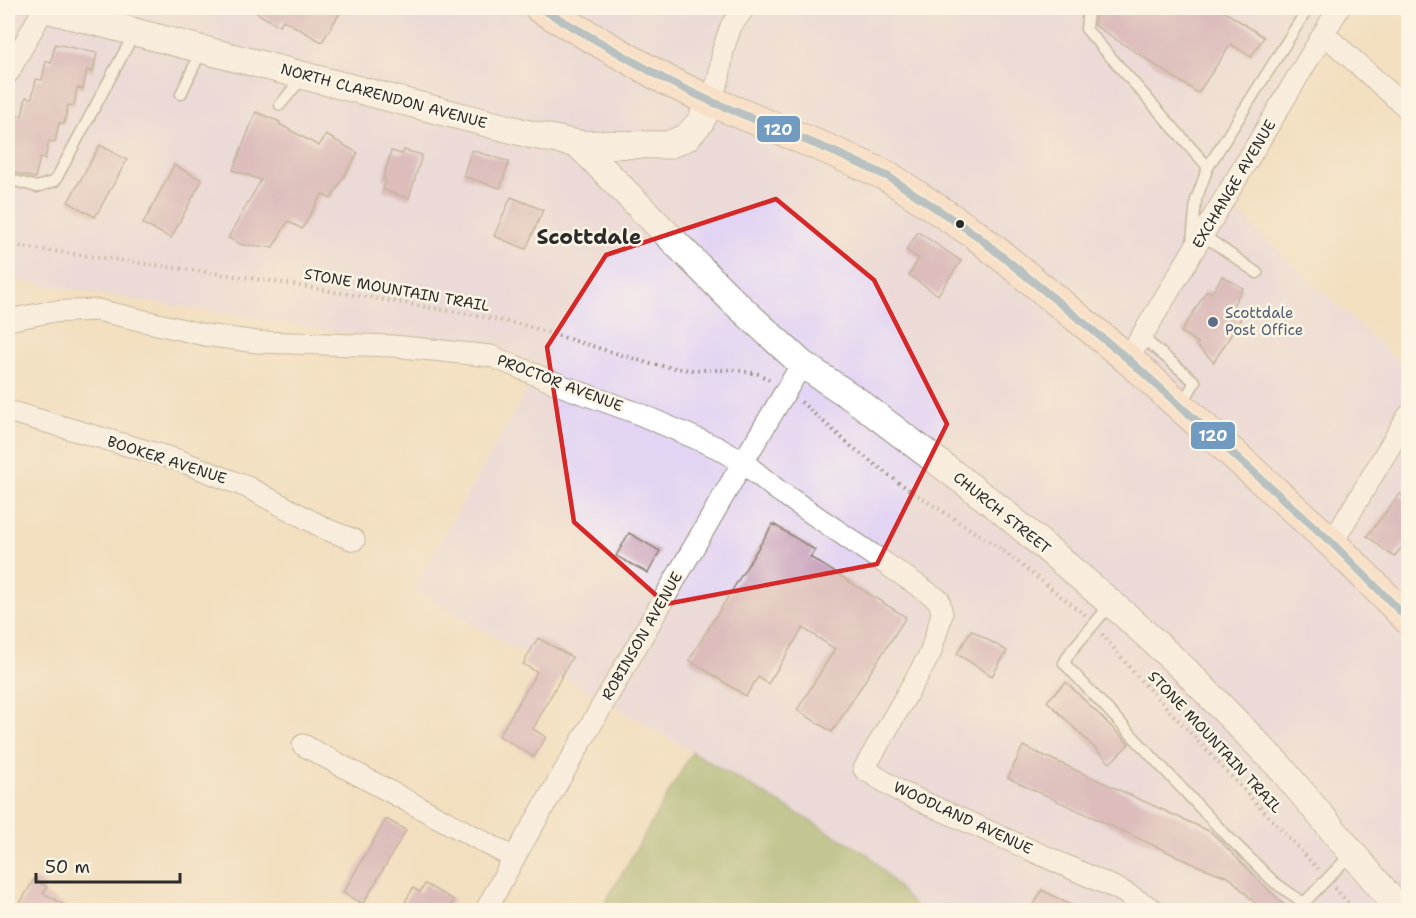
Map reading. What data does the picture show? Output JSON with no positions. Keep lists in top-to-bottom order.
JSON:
{
  "streets": {
    "street": [
      "NORTH CLARENDON AVENUE",
      "EXCHANGE AVENUE",
      "PROCTOR AVENUE",
      "BOOKER AVENUE",
      "CHURCH STREET",
      "ROBINSON AVENUE",
      "WOODLAND AVENUE"
    ],
    "path": ["STONE MOUNTAIN TRAIL"]
  },
  "crossings": [
    ["NORTH CLARENDON AVENUE", "CHURCH STREET"],
    ["PROCTOR AVENUE", "ROBINSON AVENUE"],
    ["PROCTOR AVENUE", "WOODLAND AVENUE"],
    ["CHURCH STREET", "ROBINSON AVENUE"]
  ],
  "districts": ["Scottdale"],
  "places": ["Scottdale Post Office"],
  "lines": ["transit line 120"],
  "scale_bar": "50 m"
}
